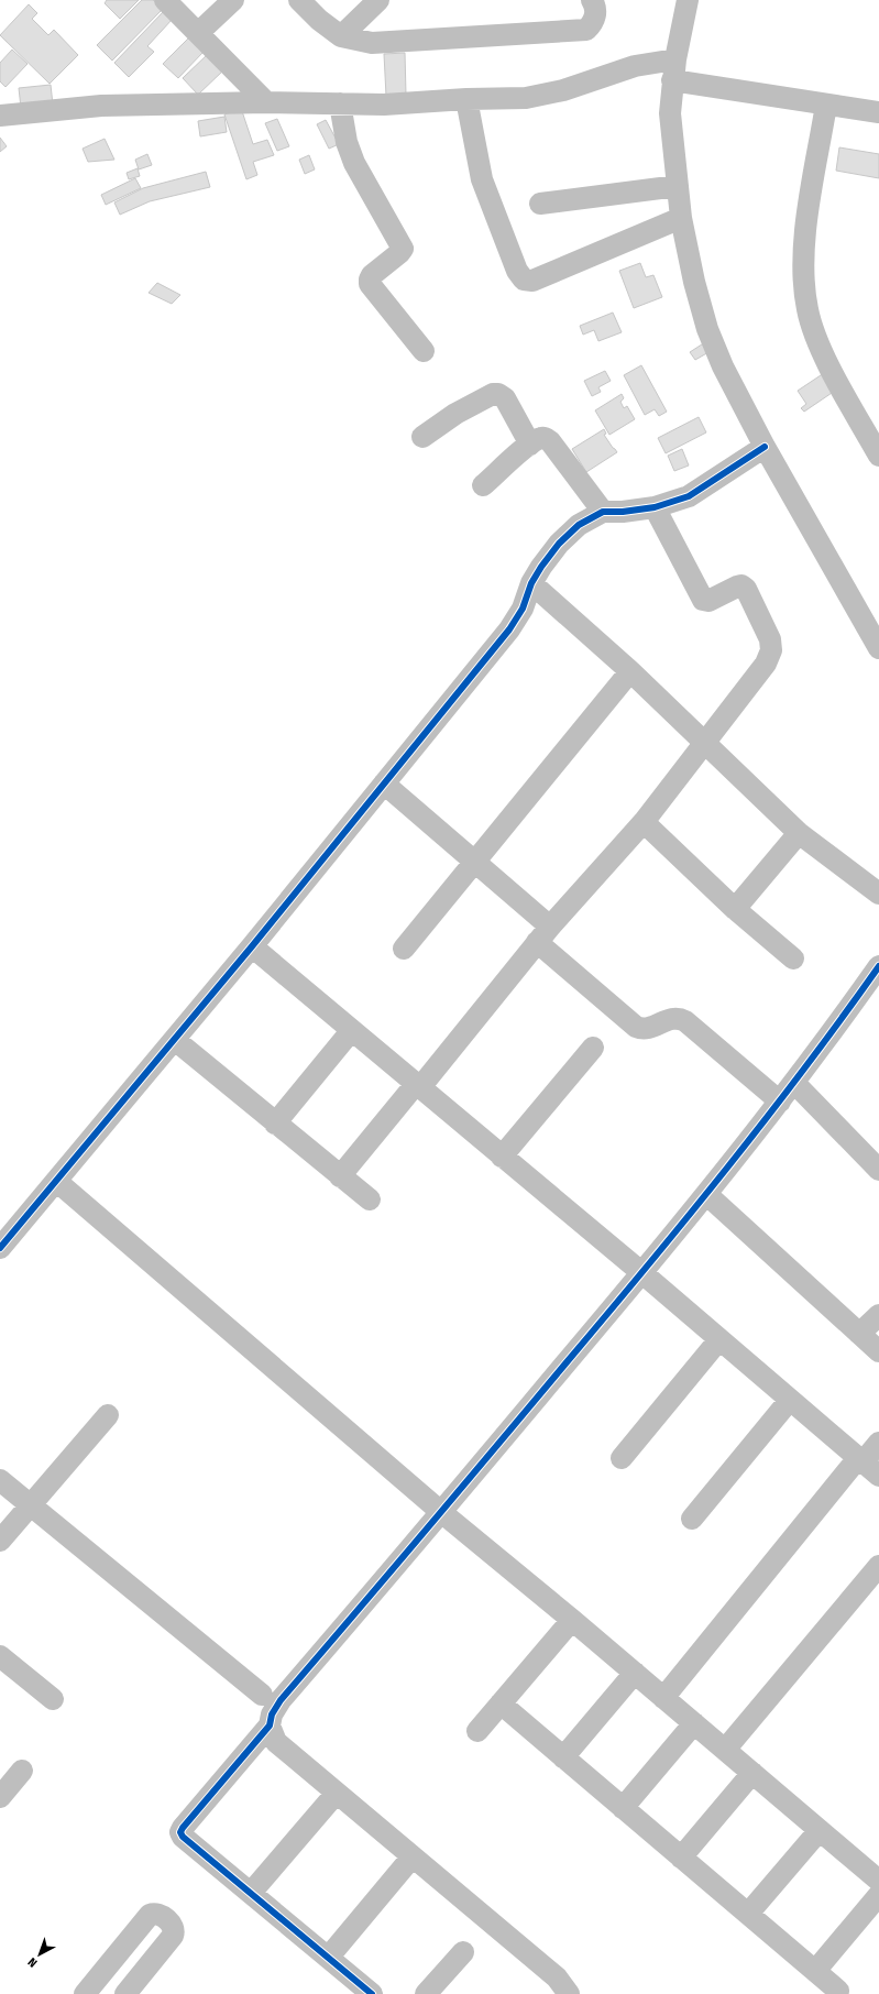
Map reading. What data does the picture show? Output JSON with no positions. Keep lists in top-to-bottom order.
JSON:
{
  "north": "bottom left"
}
